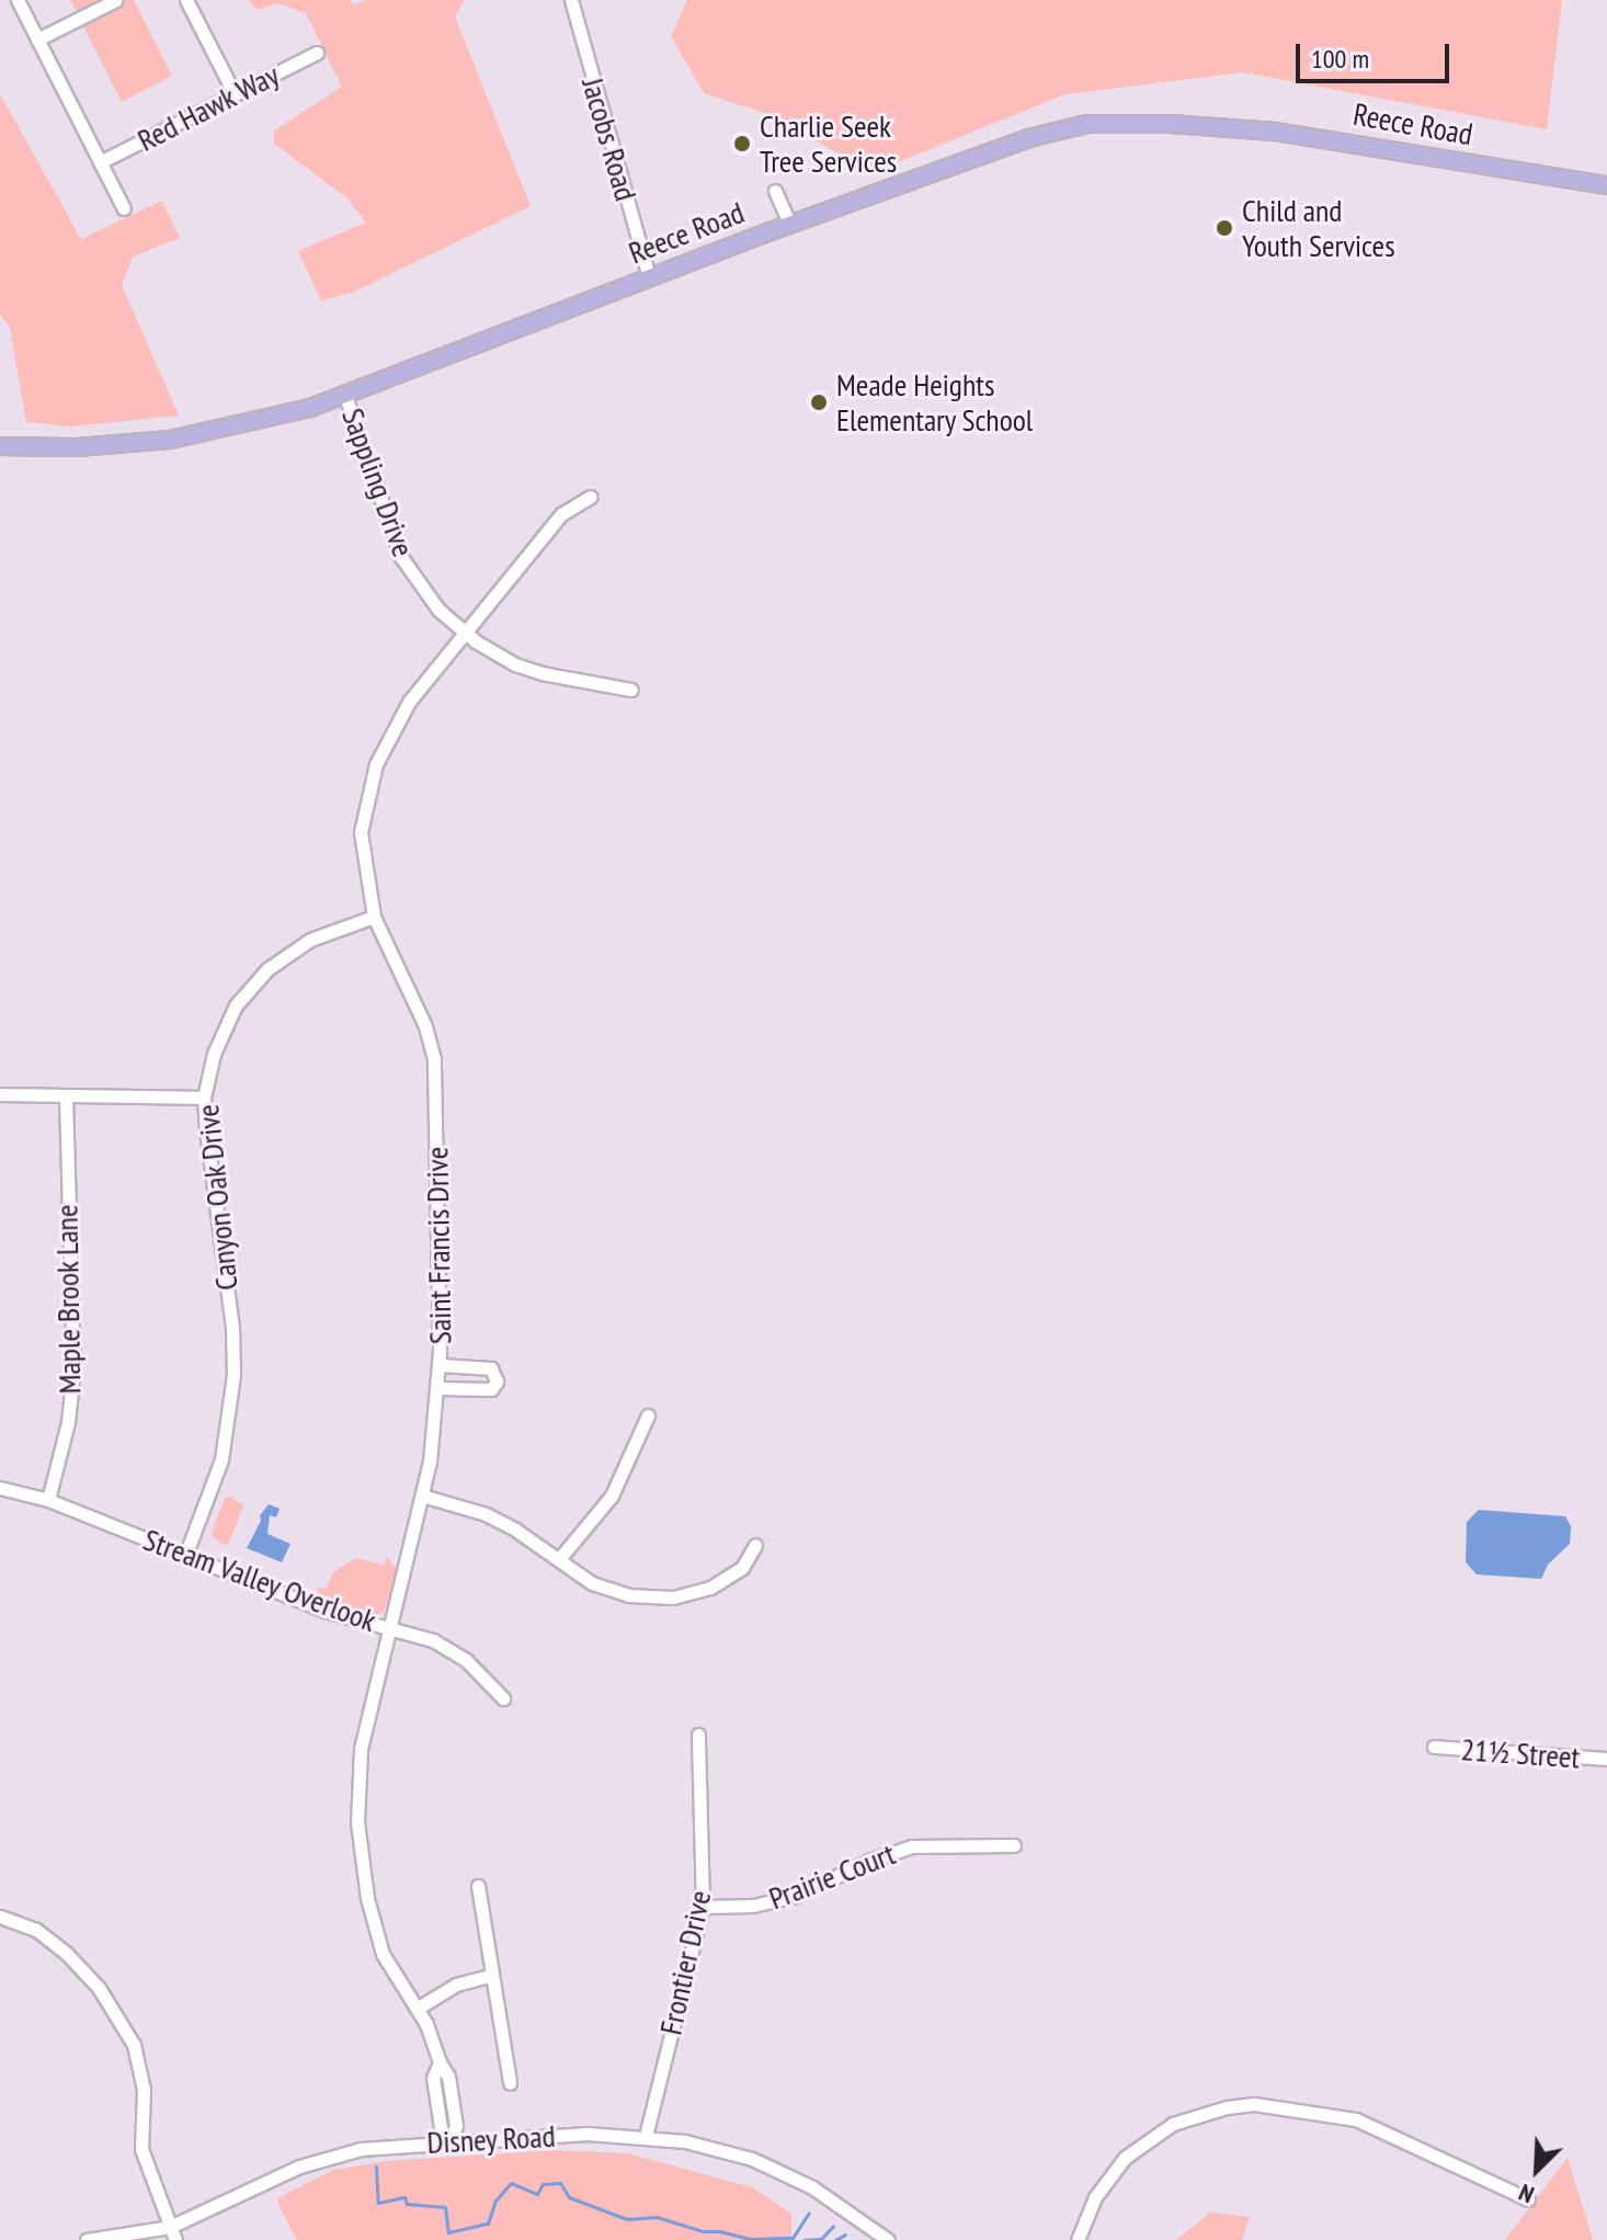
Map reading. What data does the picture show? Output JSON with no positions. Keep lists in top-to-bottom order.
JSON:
{
  "streets": {
    "main road": ["Reece Road"],
    "street": [
      "Red Hawk Way",
      "Jacobs Road",
      "Sappling Drive",
      "Canyon Oak Drive",
      "Saint Francis Drive",
      "Maple Brook Lane",
      "Stream Valley Overlook",
      "21½ Street",
      "Prairie Court",
      "Frontier Drive",
      "Disney Road"
    ]
  },
  "crossings": [
    ["Reece Road", "Jacobs Road"],
    ["Reece Road", "Sappling Drive"],
    ["Sappling Drive", "Saint Francis Drive"],
    ["Canyon Oak Drive", "Saint Francis Drive"],
    ["Canyon Oak Drive", "Stream Valley Overlook"],
    ["Saint Francis Drive", "Stream Valley Overlook"],
    ["Saint Francis Drive", "Disney Road"],
    ["Maple Brook Lane", "Stream Valley Overlook"],
    ["Prairie Court", "Frontier Drive"],
    ["Frontier Drive", "Disney Road"]
  ],
  "places": ["Charlie Seek Tree Services", "Child and Youth Services", "Meade Heights Elementary School"],
  "scale_bar": "100 m",
  "north": "bottom left"
}
